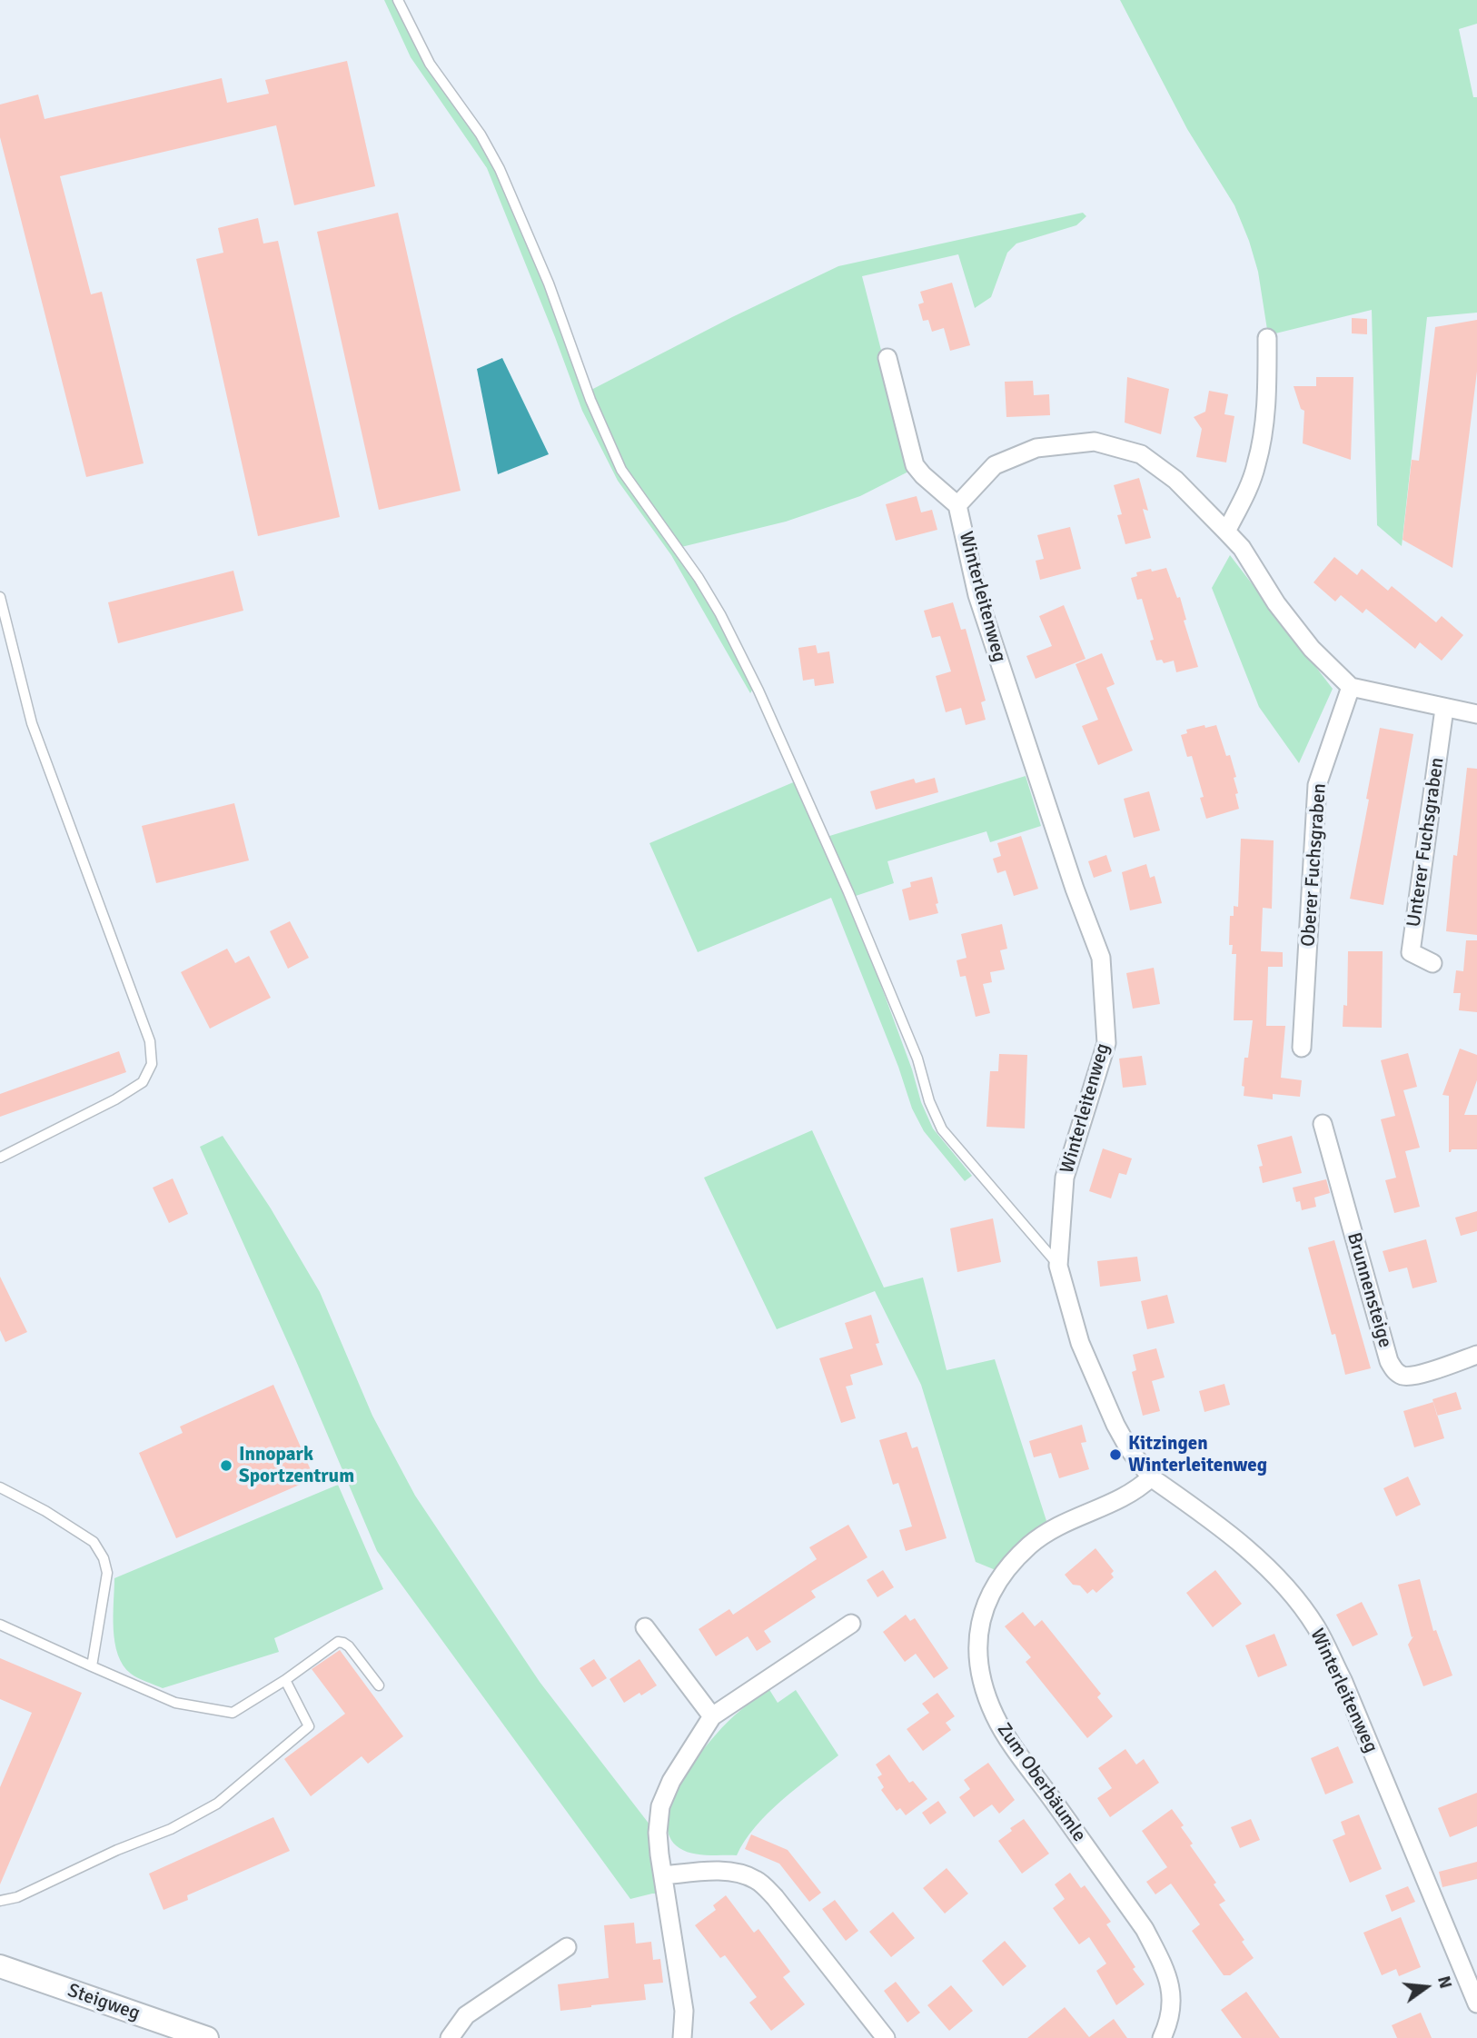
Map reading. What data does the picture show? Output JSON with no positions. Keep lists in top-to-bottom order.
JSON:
{
  "streets": {
    "street": [
      "Winterleitenweg",
      "Unterer Fuchsgraben",
      "Oberer Fuchsgraben",
      "Brunnensteige",
      "Zum Oberbäumle",
      "Steigweg"
    ]
  },
  "crossings": [
    ["Winterleitenweg", "Oberer Fuchsgraben"],
    ["Winterleitenweg", "Zum Oberbäumle"]
  ],
  "places": ["Kitzingen Winterleitenweg", "Innopark Sportzentrum"],
  "north": "right"
}
